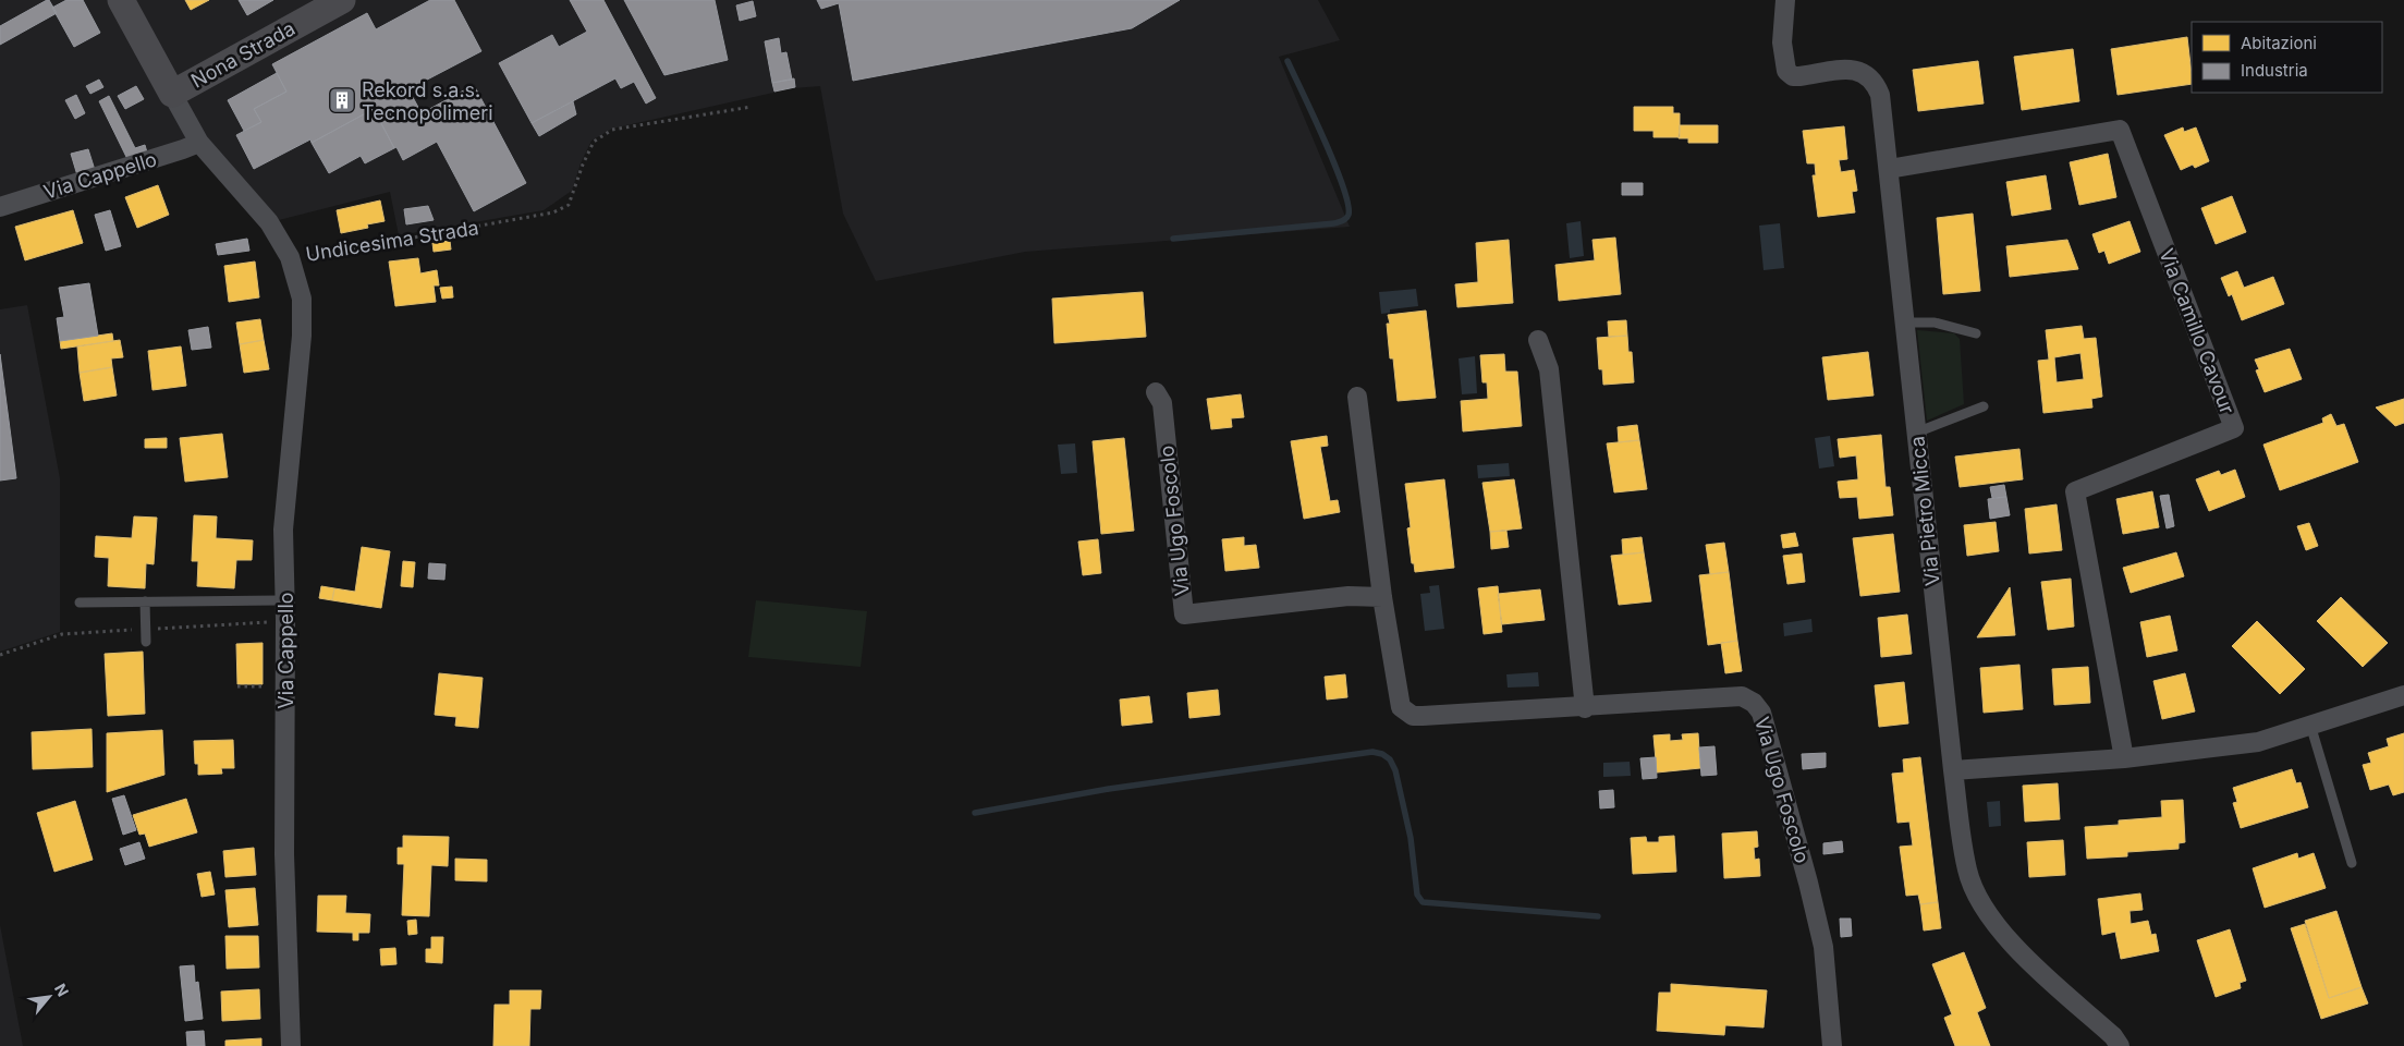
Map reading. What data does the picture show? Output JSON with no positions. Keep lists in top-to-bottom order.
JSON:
{
  "streets": {
    "street": [
      "Nona Strada",
      "Via Cappello",
      "Undicesima Strada",
      "Via Camillo Cavour",
      "Via Pietro Micca",
      "Via Ugo Foscolo"
    ]
  },
  "crossings": [
    ["Nona Strada", "Undicesima Strada"],
    ["Via Cappello", "Undicesima Strada"],
    ["Via Camillo Cavour", "Via Pietro Micca"]
  ],
  "places": {
    "building": ["Rekord s.a.s. Tecnopolimeri"]
  },
  "legend": ["Abitazioni", "Industria"],
  "north": "top right"
}
